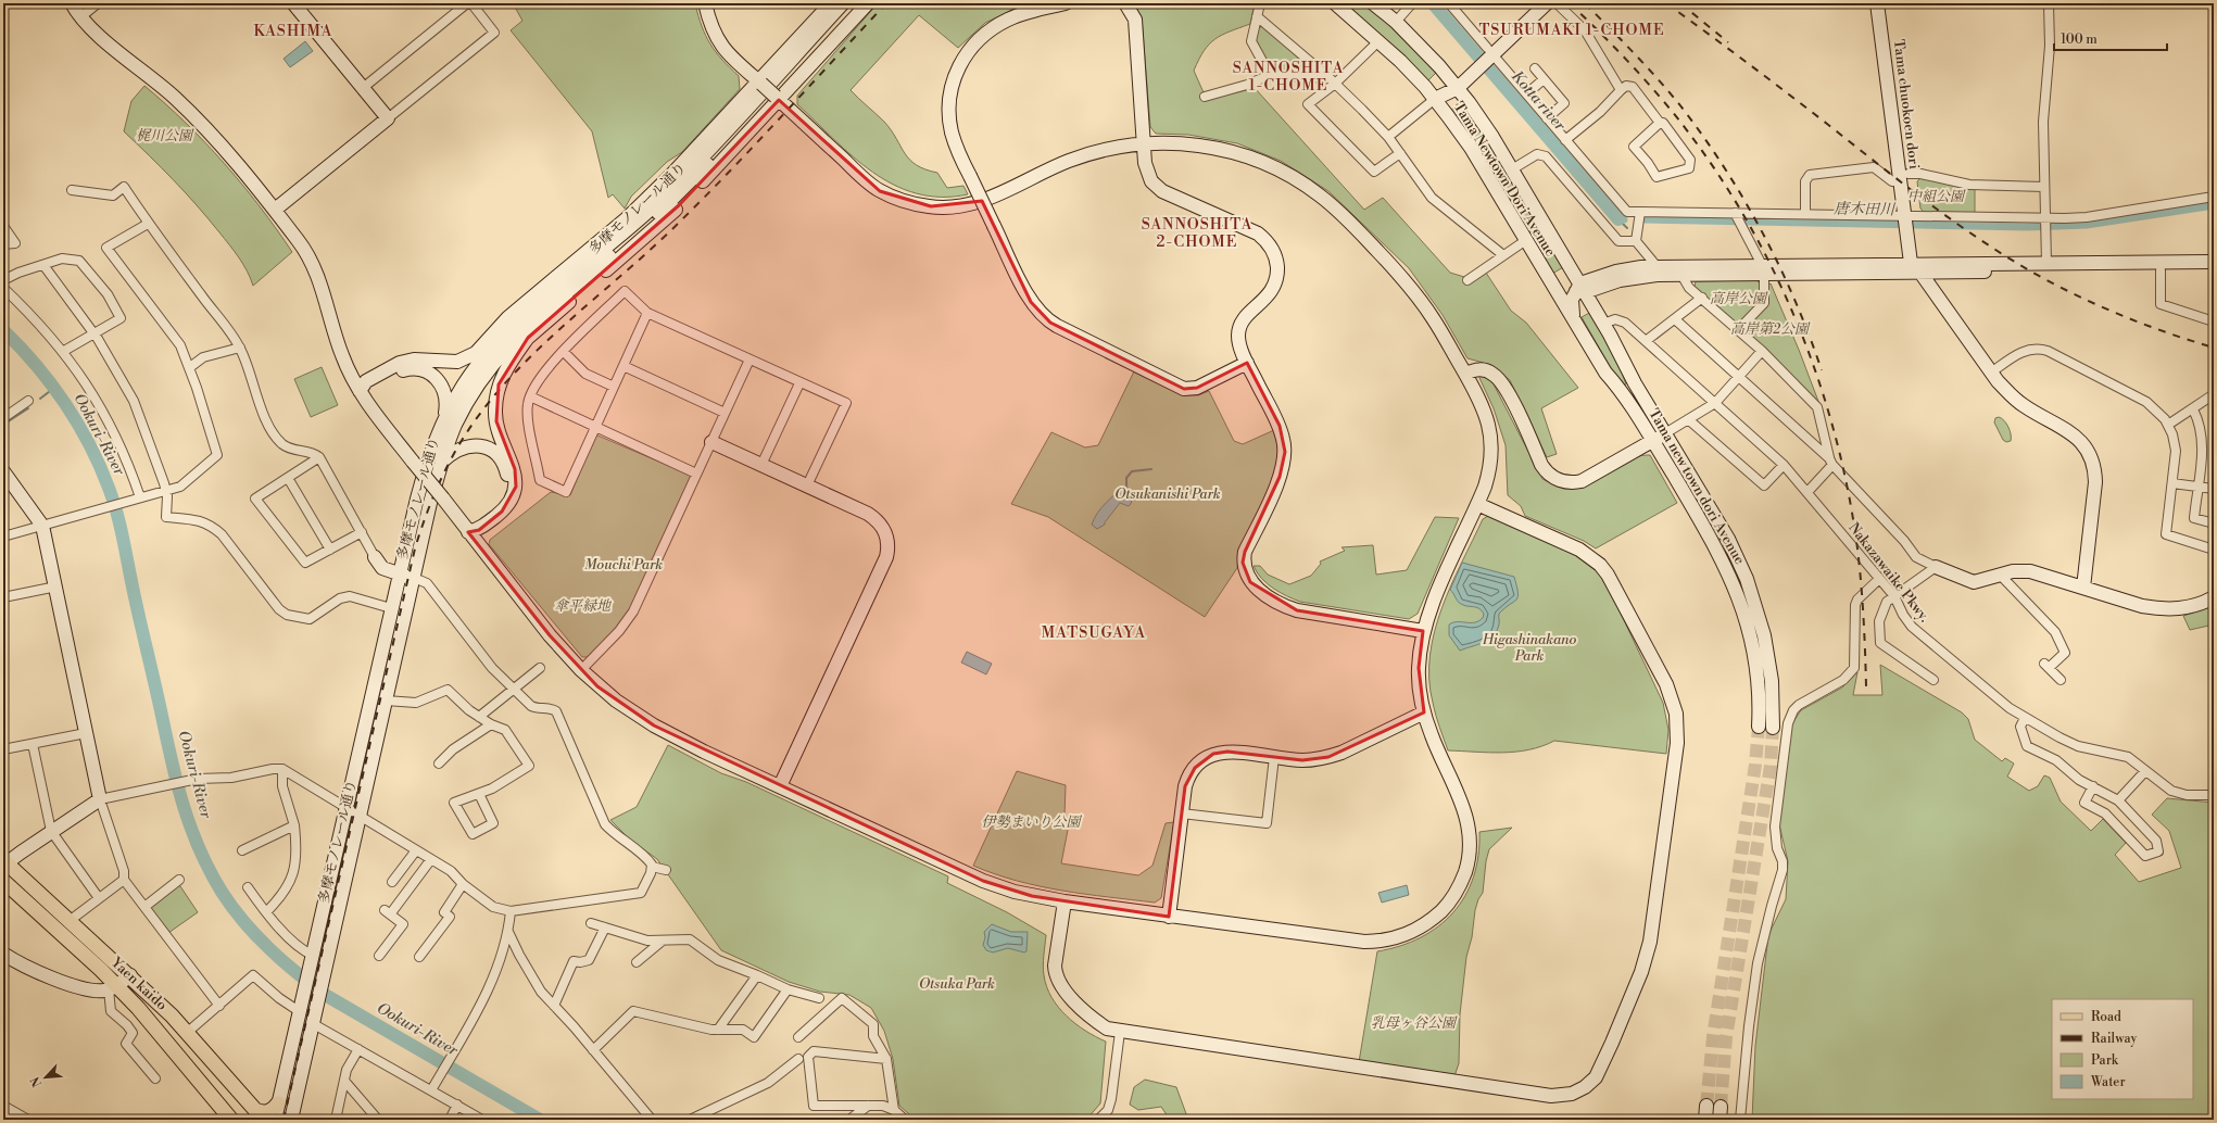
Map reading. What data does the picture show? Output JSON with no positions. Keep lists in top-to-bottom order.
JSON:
{
  "streets": {
    "main road": ["Yaen kaido"],
    "street": [
      "Tama chuokoen dori",
      "Tama Newtown Dori Avenue",
      "多摩モノレール通り",
      "Tama new town dori Avenue",
      "Nakazawaike Pkwy."
    ]
  },
  "crossings": [
    ["Tama Newtown Dori Avenue", "Tama new town dori Avenue"],
    ["Tama new town dori Avenue", "Nakazawaike Pkwy."]
  ],
  "districts": [
    "TSURUMAKI 1-CHOME",
    "KASHIMA",
    "SANNOSHITA 1-CHOME",
    "SANNOSHITA 2-CHOME",
    "MATSUGAYA"
  ],
  "water": ["Kotta river", "唐木田川", "Ookuri-River"],
  "parks": [
    "梶川公園",
    "中組公園",
    "高岸公園",
    "高岸第2公園",
    "Otsukanishi Park",
    "Mouchi Park",
    "傘平緑地",
    "Higashinakano Park",
    "伊勢まいり公園",
    "Otsuka Park",
    "乳母ヶ谷公園"
  ],
  "legend": [
    "Road",
    "Railway",
    "Park",
    "Water"
  ],
  "scale_bar": "100 m",
  "north": "bottom left"
}
